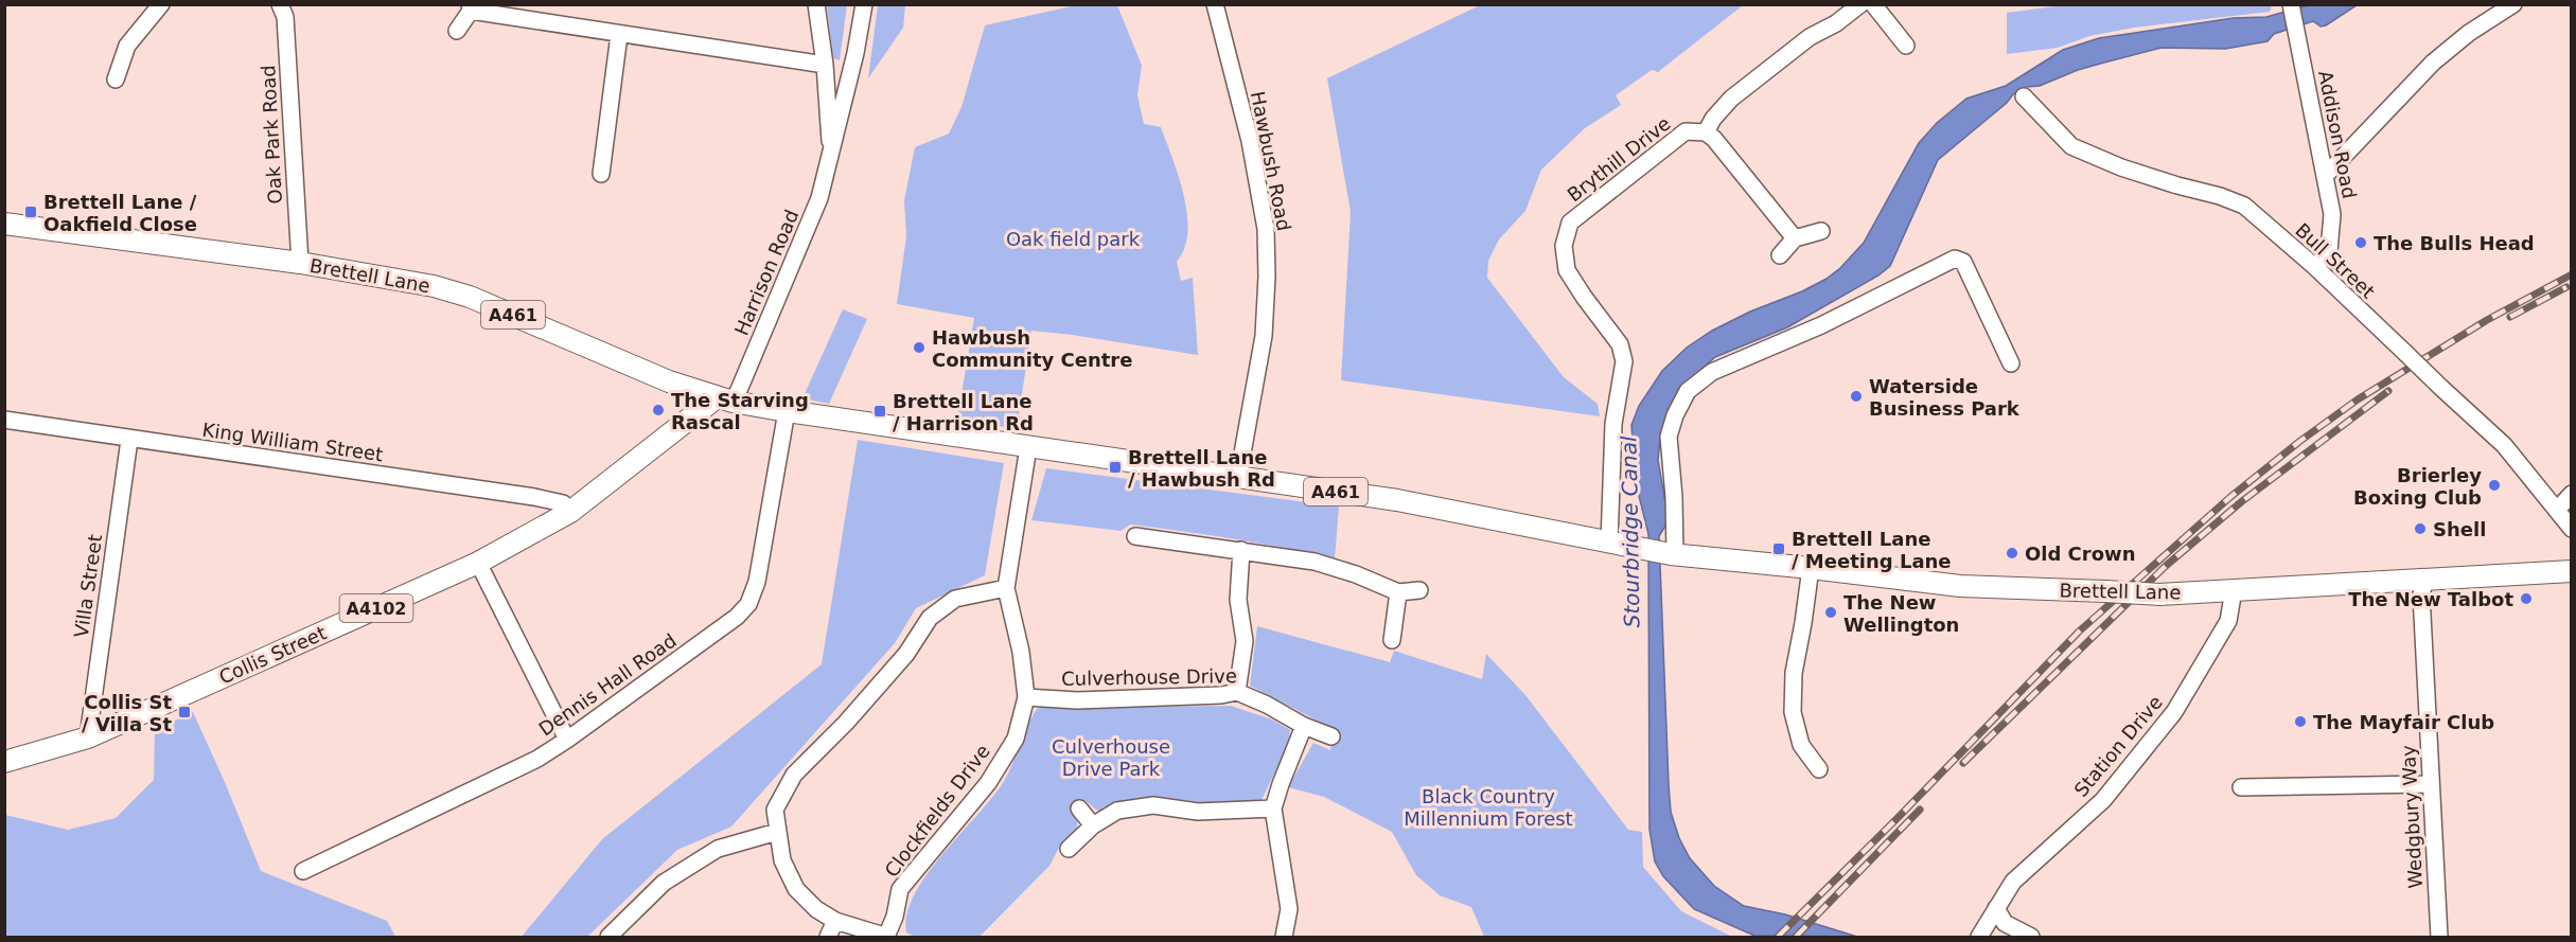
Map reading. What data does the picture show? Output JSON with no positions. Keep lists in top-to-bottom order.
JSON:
{
  "streets": {
    "main road": [
      "Brettell Lane",
      "A461",
      "A4102",
      "Collis Street"
    ],
    "street": [
      "Oak Park Road",
      "Addison Road",
      "Brythill Drive",
      "Hawbush Road",
      "Bull Street",
      "Harrison Road",
      "King William Street",
      "Villa Street",
      "Culverhouse Drive",
      "Dennis Hall Road",
      "Station Drive",
      "Clockfields Drive",
      "Wedgbury Way"
    ]
  },
  "crossings": [
    ["Oak Park Road", "Brettell Lane"],
    ["Addison Road", "Bull Street"],
    ["Brythill Drive", "A461"],
    ["Hawbush Road", "A461"],
    ["Harrison Road", "Brettell Lane"],
    ["Harrison Road", "A461"],
    ["Harrison Road", "Collis Street"],
    ["Brettell Lane", "A461"],
    ["Brettell Lane", "Collis Street"],
    ["Brettell Lane", "Station Drive"],
    ["Brettell Lane", "Wedgbury Way"],
    ["A461", "Collis Street"],
    ["A461", "Dennis Hall Road"],
    ["A461", "Clockfields Drive"],
    ["King William Street", "Villa Street"],
    ["King William Street", "Collis Street"],
    ["Villa Street", "Collis Street"],
    ["Culverhouse Drive", "Clockfields Drive"]
  ],
  "water": ["Stourbridge Canal"],
  "parks": ["Oak field park", "Culverhouse Drive Park", "Black Country Millennium Forest"],
  "places": {
    "transit": [
      "Brettell Lane / Oakfield Close",
      "Brettell Lane / Harrison Rd",
      "Brettell Lane / Hawbush Rd",
      "Brettell Lane / Meeting Lane",
      "Collis St / Villa St"
    ],
    "other": [
      "The Bulls Head",
      "Hawbush Community Centre",
      "Waterside Business Park",
      "The Starving Rascal",
      "Brierley Boxing Club",
      "Shell",
      "Old Crown",
      "The New Talbot",
      "The New Wellington",
      "The Mayfair Club"
    ]
  }
}
